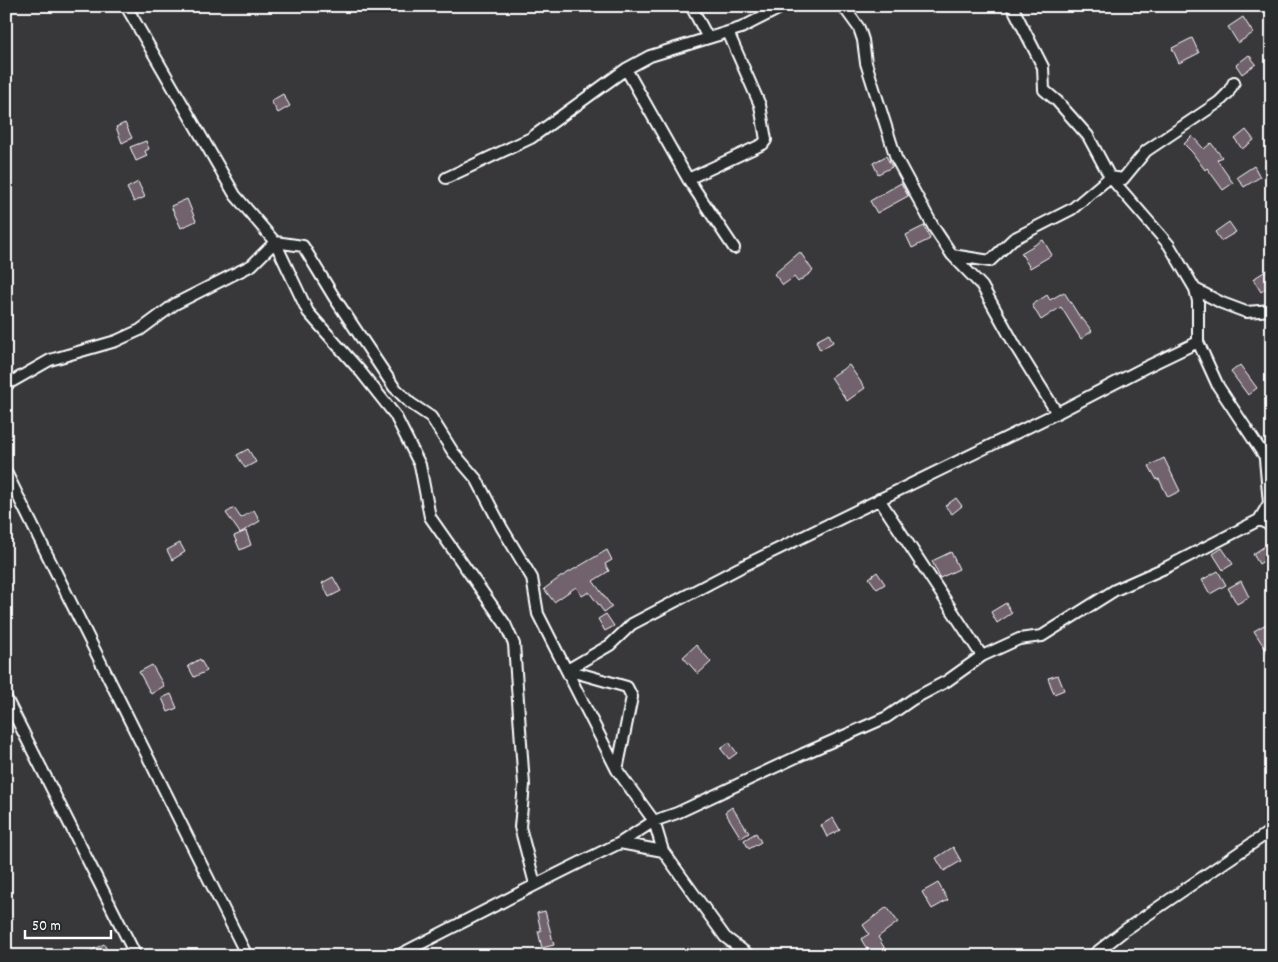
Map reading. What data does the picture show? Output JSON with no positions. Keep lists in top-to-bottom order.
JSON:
{
  "scale_bar": "50 m"
}
